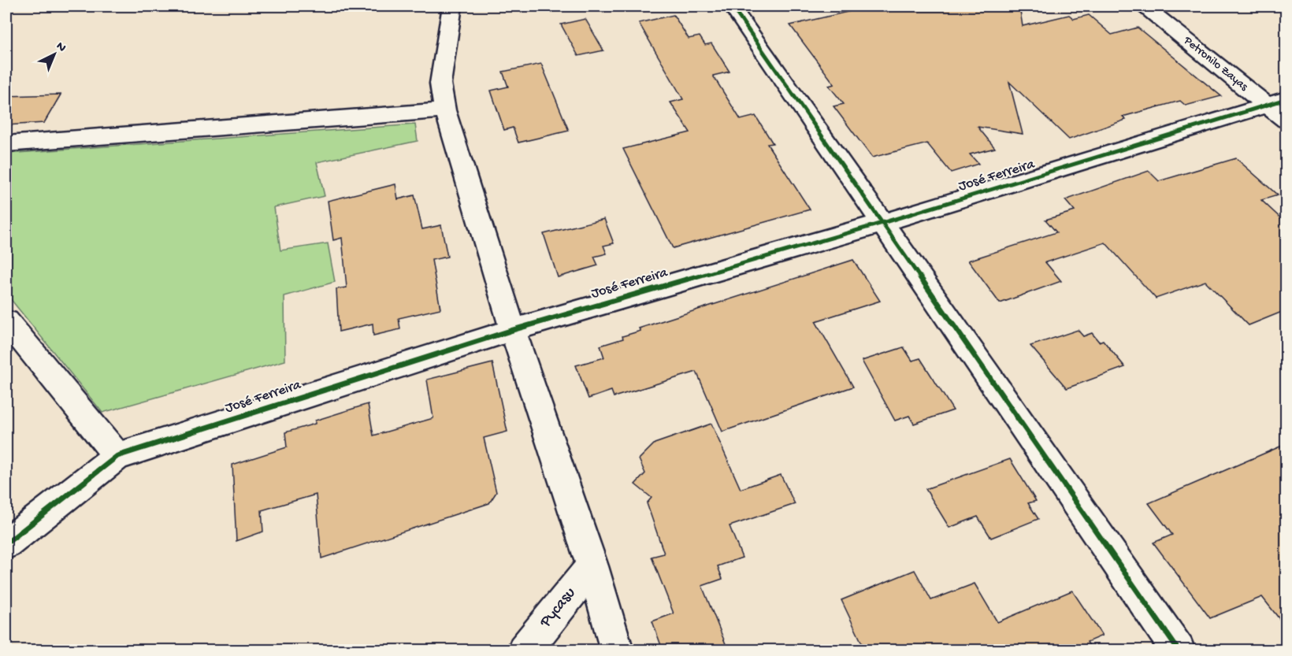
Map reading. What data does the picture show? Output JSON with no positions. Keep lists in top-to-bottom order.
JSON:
{
  "streets": {
    "street": ["Petronilo Zayas", "José Ferreira", "Pycasu"]
  },
  "crossings": [
    ["Petronilo Zayas", "José Ferreira"]
  ],
  "north": "top right"
}
